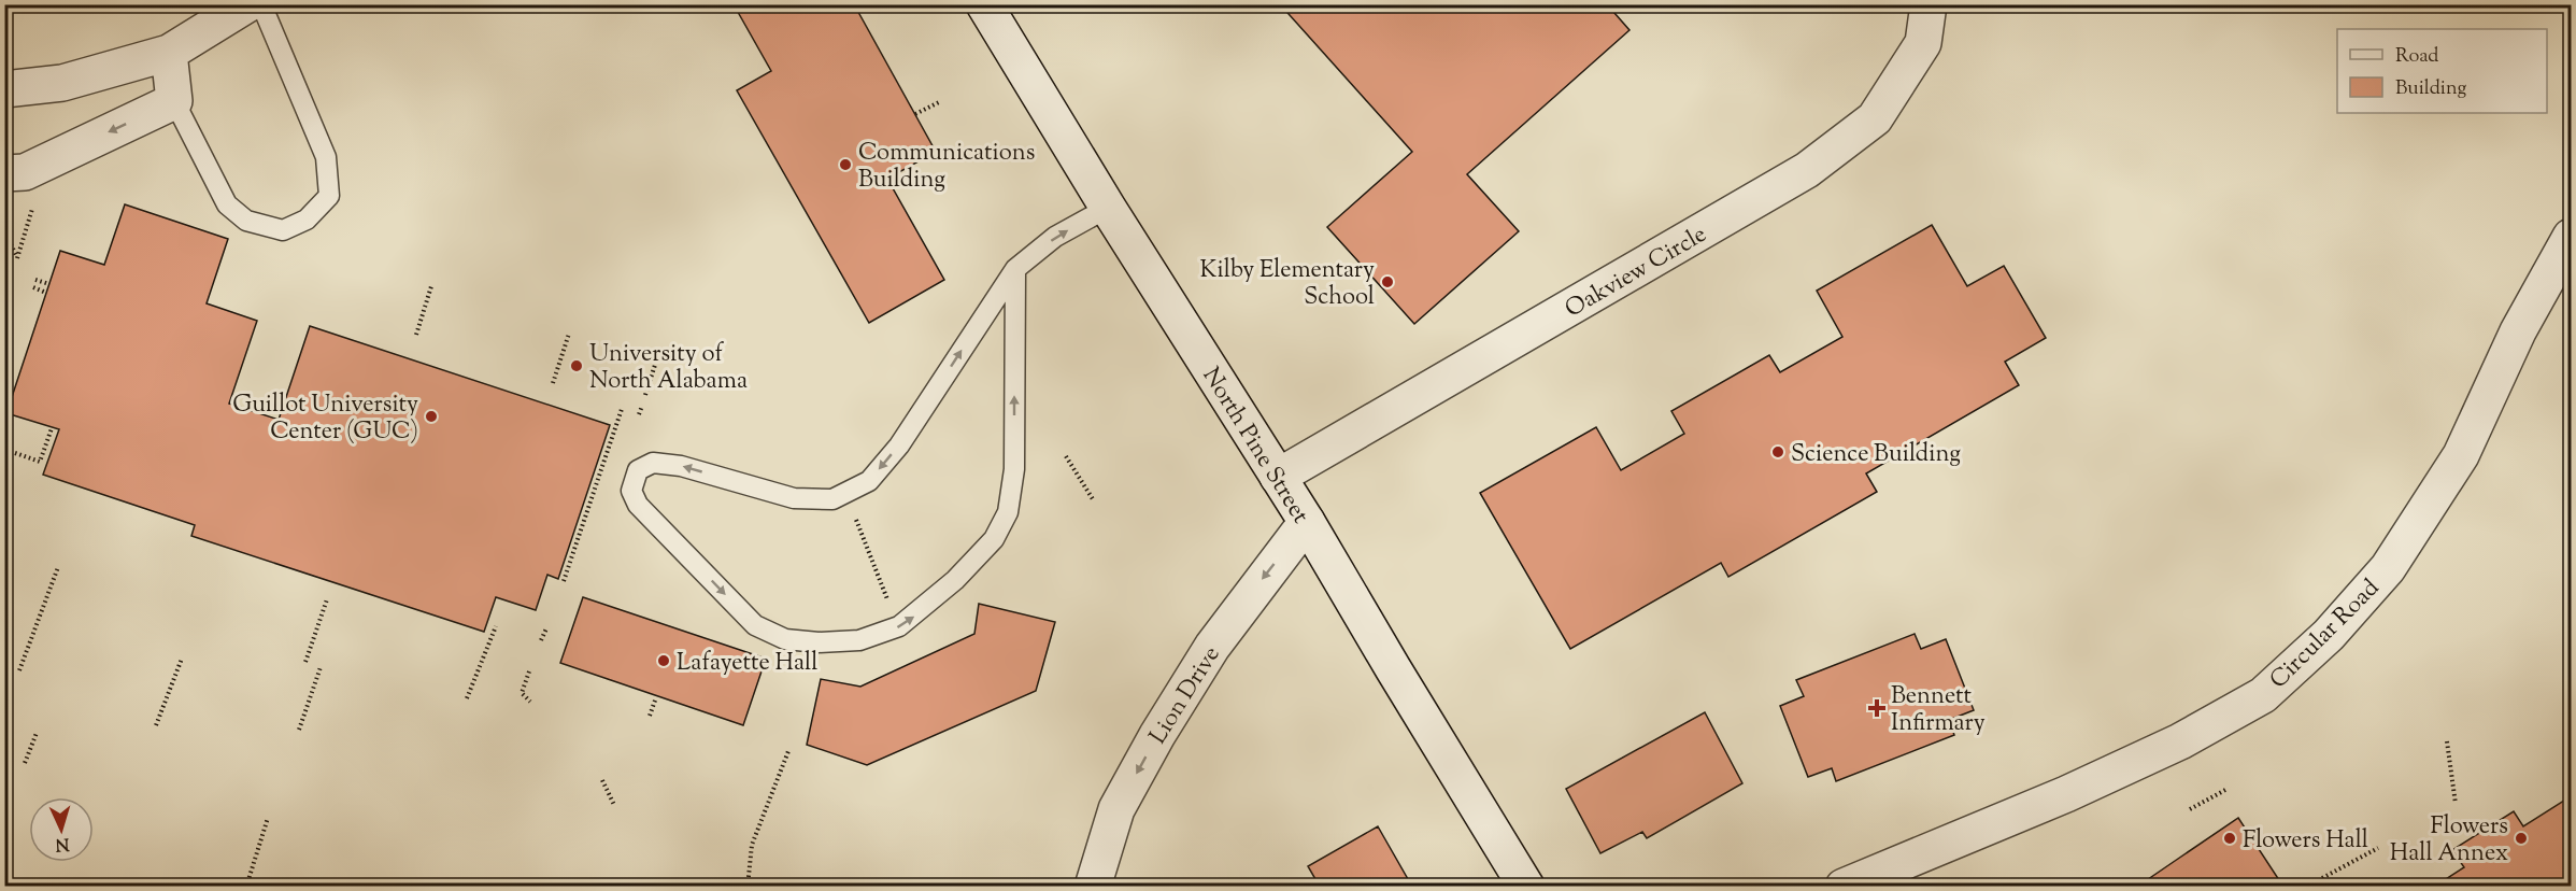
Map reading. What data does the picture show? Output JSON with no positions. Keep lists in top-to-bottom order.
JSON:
{
  "streets": {
    "street": [
      "Oakview Circle",
      "North Pine Street",
      "Circular Road",
      "Lion Drive"
    ]
  },
  "crossings": [
    ["Oakview Circle", "North Pine Street"],
    ["North Pine Street", "Lion Drive"]
  ],
  "one_way": ["Lion Drive"],
  "places": {
    "other": [
      "Communications Building",
      "Kilby Elementary School",
      "University of North Alabama",
      "Guillot University Center (GUC)",
      "Science Building",
      "Lafayette Hall",
      "Flowers Hall",
      "Flowers Hall Annex"
    ],
    "health": ["Bennett Infirmary"]
  },
  "legend": ["Road", "Building"],
  "north": "bottom"
}
